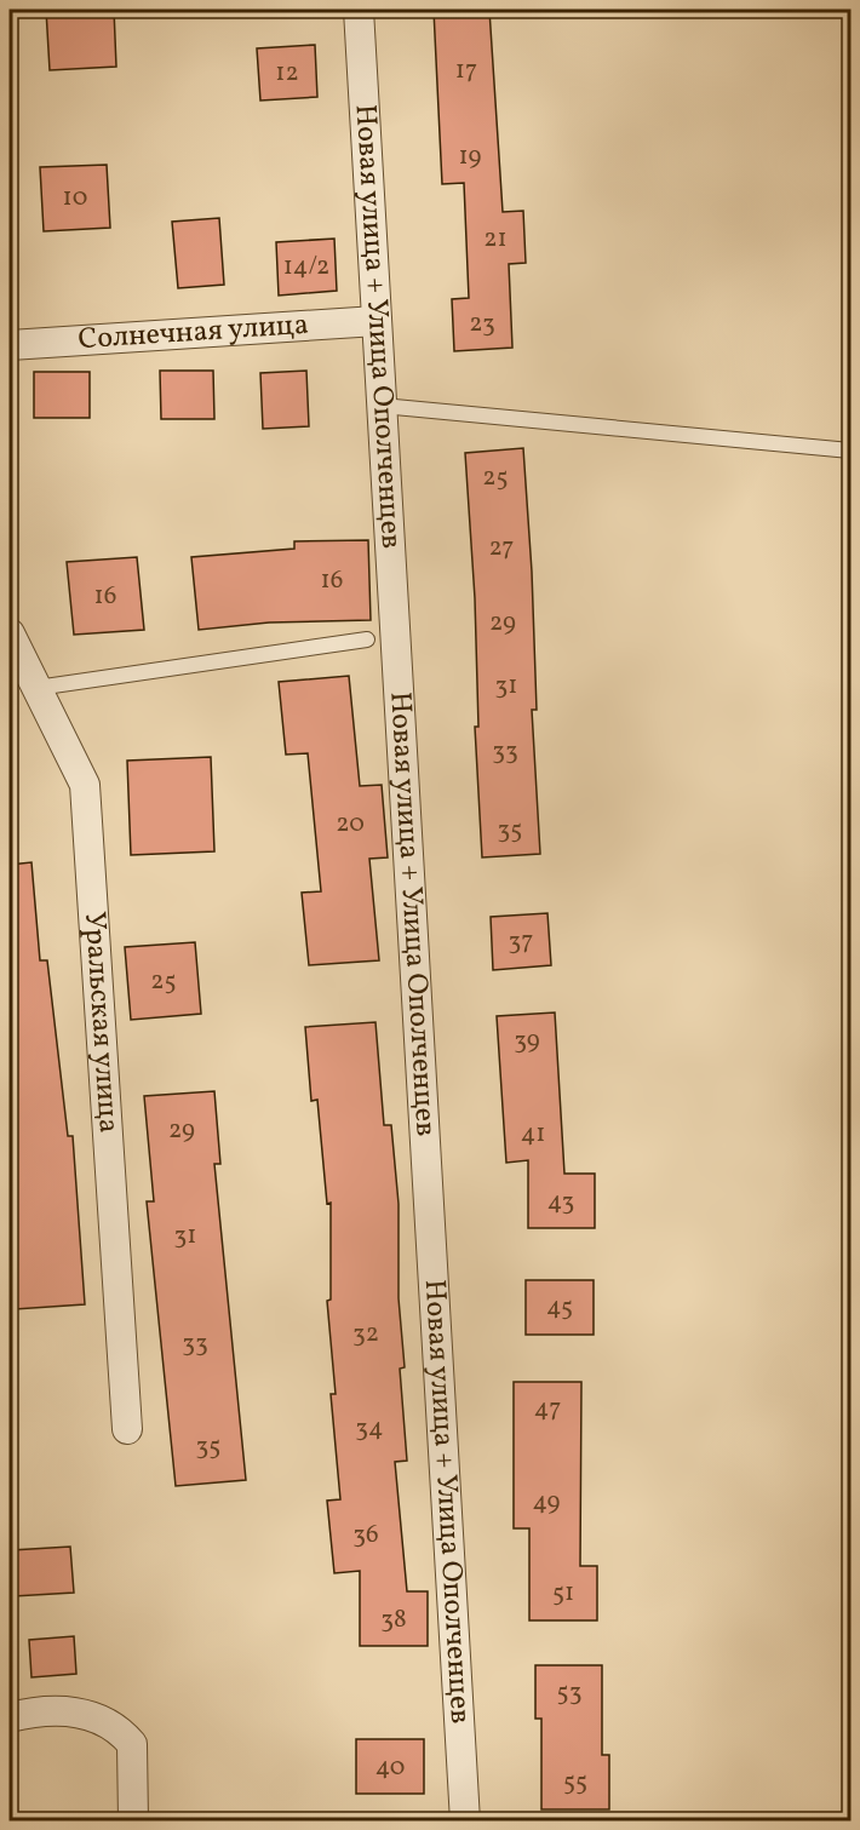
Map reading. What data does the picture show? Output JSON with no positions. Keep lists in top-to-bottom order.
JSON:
{
  "streets": {
    "street": ["Новая улица + Улица Ополченцев", "Солнечная улица", "Уральская улица"]
  },
  "crossings": [
    ["Новая улица + Улица Ополченцев", "Солнечная улица"]
  ],
  "house_numbers": [
    "17",
    "12",
    "19",
    "10",
    "21",
    "14/2",
    "23",
    "25",
    "27",
    "16",
    "16",
    "29",
    "31",
    "33",
    "20",
    "35",
    "37",
    "25",
    "39",
    "29",
    "41",
    "43",
    "31",
    "45",
    "32",
    "33",
    "47",
    "34",
    "35",
    "49",
    "36",
    "51",
    "38",
    "53",
    "40",
    "55"
  ]
}
